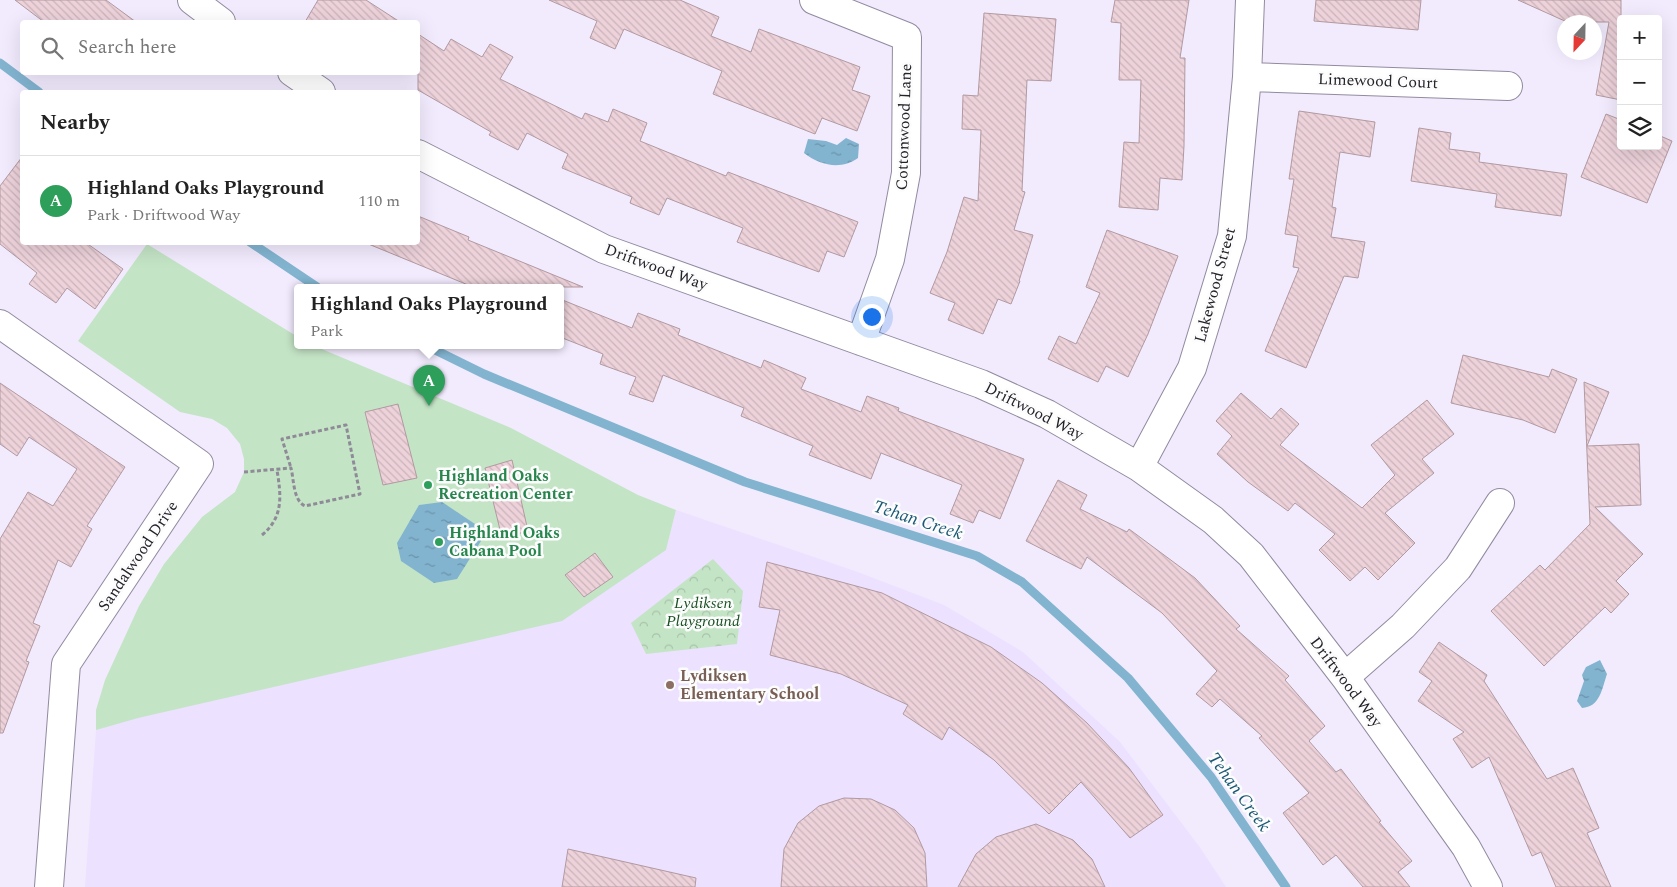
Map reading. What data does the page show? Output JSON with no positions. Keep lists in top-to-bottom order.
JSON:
{
  "streets": {
    "street": [
      "Limewood Court",
      "Cottonwood Lane",
      "Driftwood Way",
      "Lakewood Street",
      "Sandalwood Drive"
    ]
  },
  "crossings": [
    ["Limewood Court", "Lakewood Street"],
    ["Cottonwood Lane", "Driftwood Way"],
    ["Driftwood Way", "Lakewood Street"]
  ],
  "water": ["Tehan Creek"],
  "parks": ["Lydiksen Playground"],
  "places": ["Highland Oaks Recreation Center", "Highland Oaks Cabana Pool", "Lydiksen Elementary School"],
  "north": "bottom",
  "page": {
    "map_buttons": ["+", "−"],
    "search": "Search here",
    "heading": "Nearby",
    "list": [
      {
        "mark": "A",
        "name": "Highland Oaks Playground",
        "note": "Park · Driftwood Way",
        "value": "110 m"
      }
    ],
    "popup": ["Highland Oaks Playground", "Park"],
    "pins": "A"
  }
}
